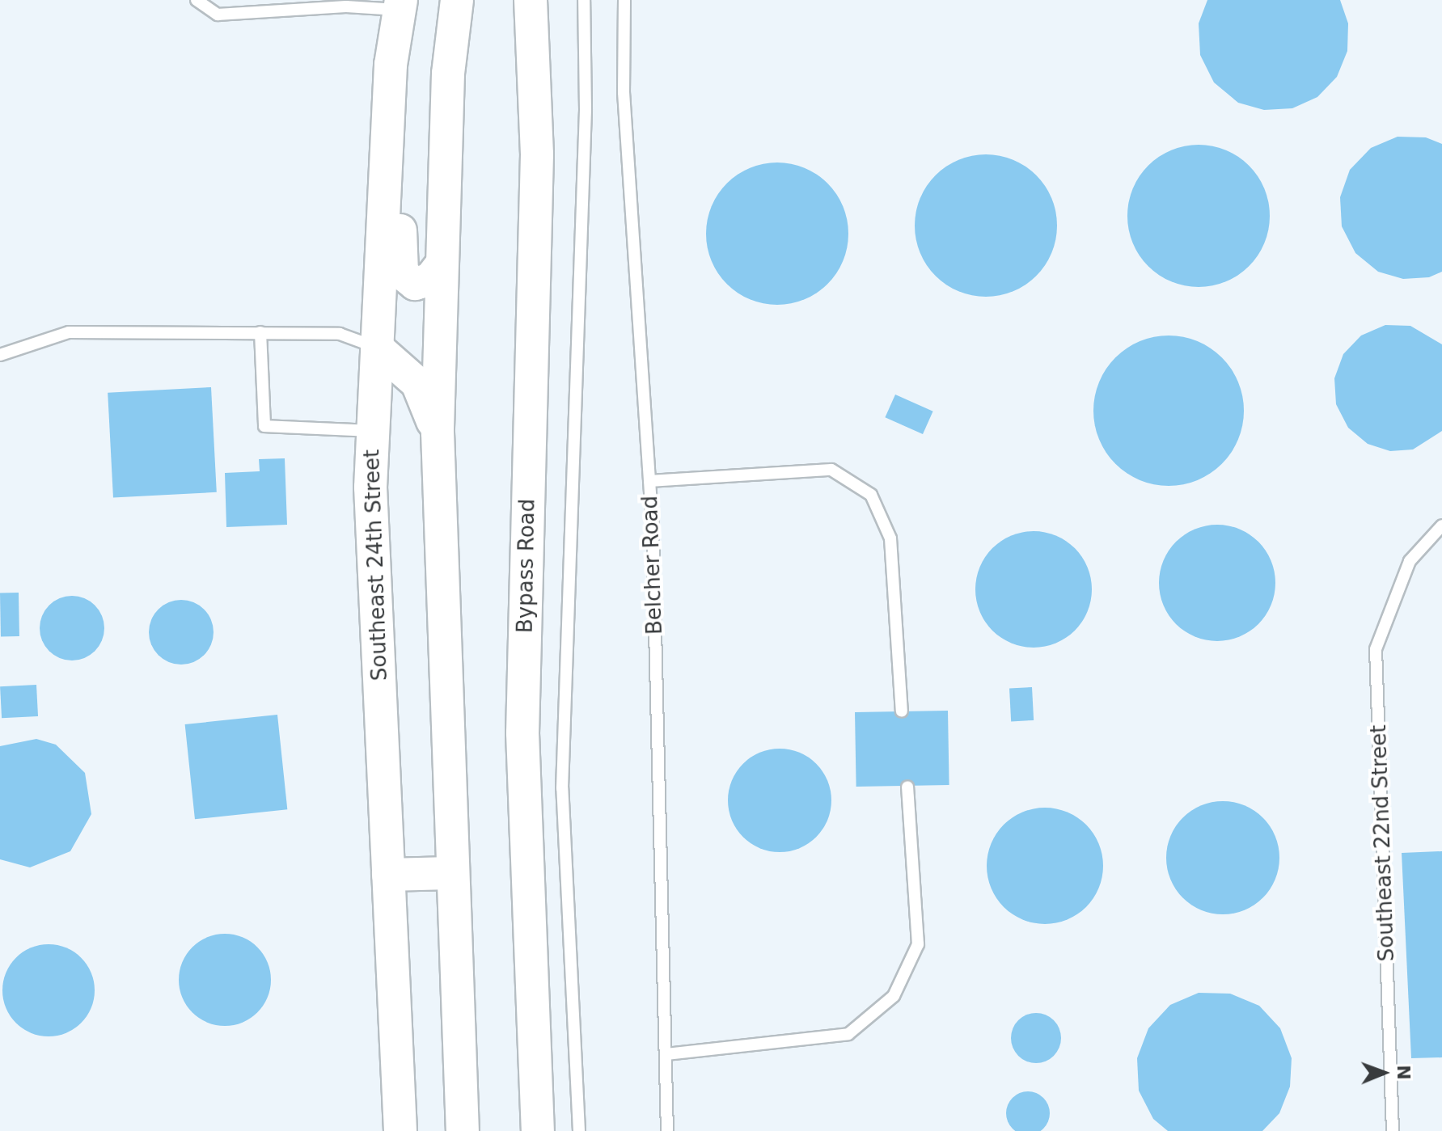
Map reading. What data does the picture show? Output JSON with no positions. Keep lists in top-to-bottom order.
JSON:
{
  "streets": {
    "street": ["Southeast 24th Street", "Bypass Road"],
    "lane": ["Belcher Road", "Southeast 22nd Street"]
  },
  "north": "right"
}
